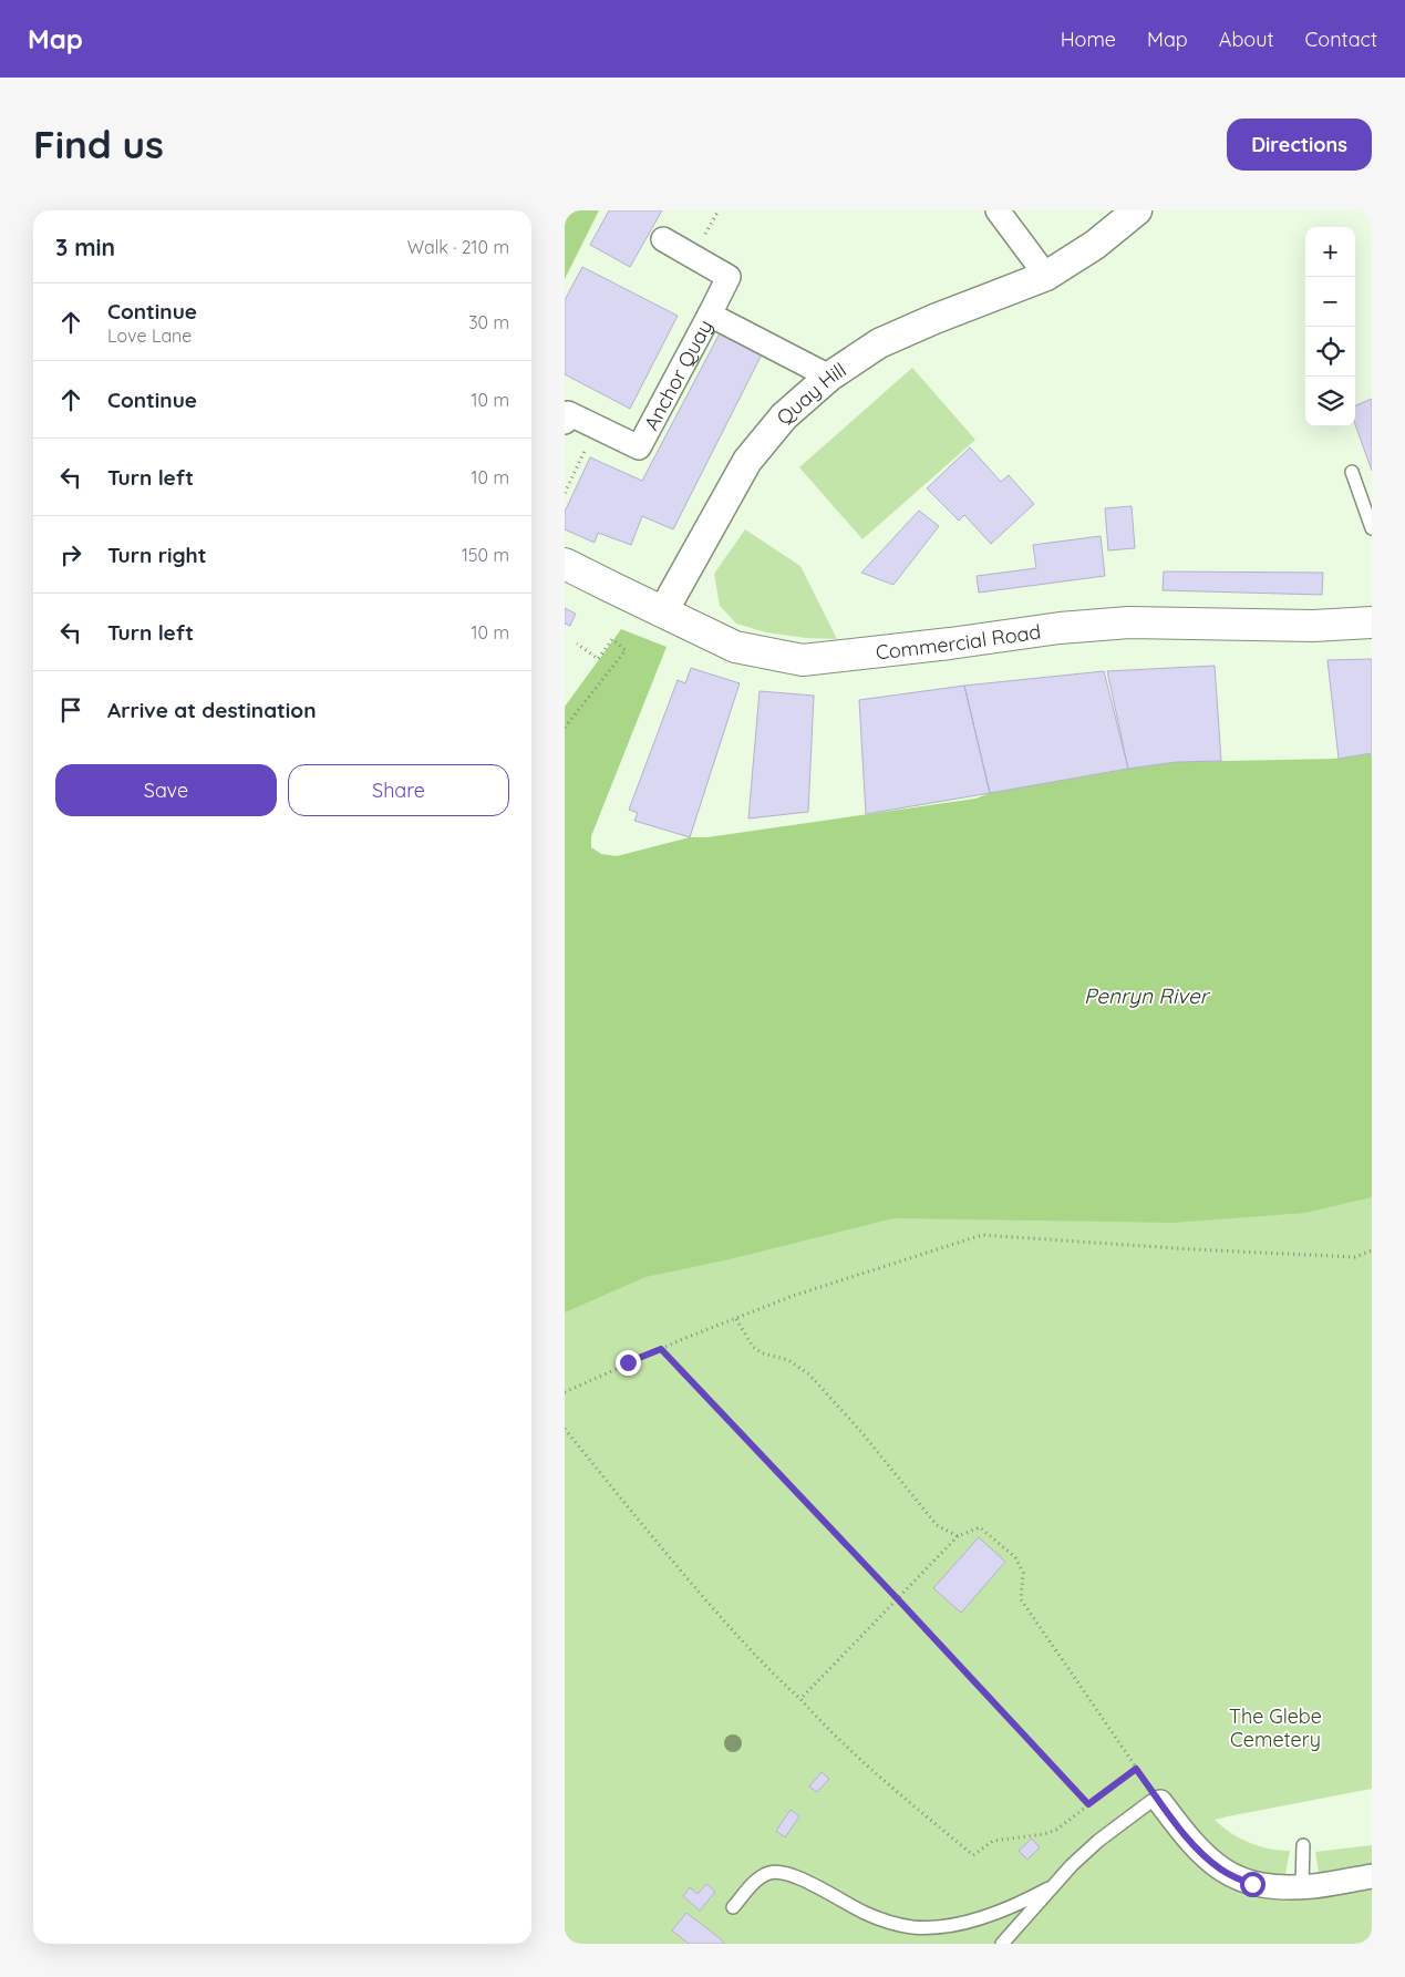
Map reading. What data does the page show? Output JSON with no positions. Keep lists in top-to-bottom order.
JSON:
{
  "streets": {
    "main road": ["Commercial Road"],
    "street": ["Anchor Quay", "Quay Hill"]
  },
  "crossings": [
    ["Anchor Quay", "Quay Hill"],
    ["Quay Hill", "Commercial Road"]
  ],
  "water": ["Penryn River"],
  "parks": ["The Glebe Cemetery"],
  "page": {
    "header": "Map",
    "nav": [
      "Home",
      "Map",
      "About",
      "Contact"
    ],
    "buttons": [
      "Directions",
      ["Save", "Share"]
    ],
    "title": "Find us",
    "heading": ["3 min", "Walk · 210 m"],
    "map_buttons": ["+", "−"],
    "list": [
      ["Continue", "Love Lane", "30 m"],
      ["Continue", "10 m"],
      ["Turn left", "10 m"],
      ["Turn right", "150 m"],
      ["Turn left", "10 m"],
      "Arrive at destination"
    ]
  }
}
